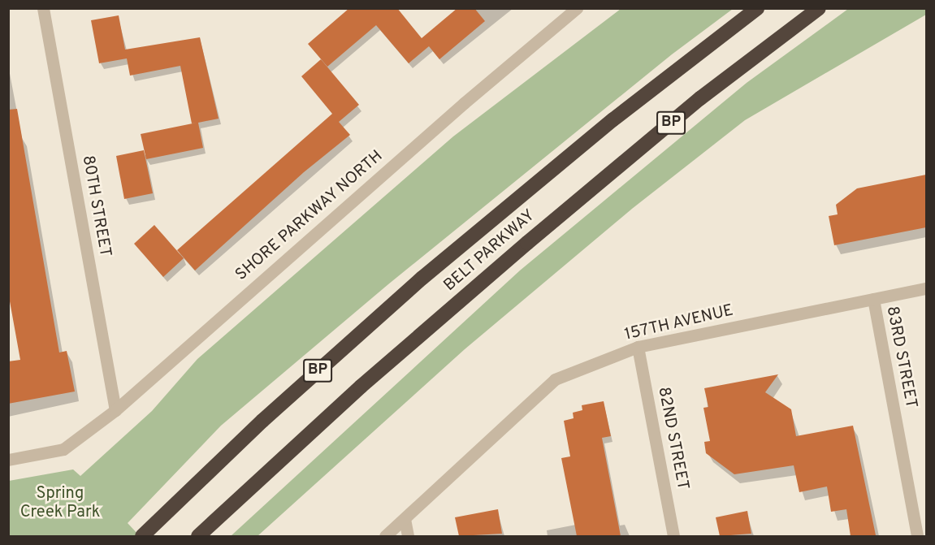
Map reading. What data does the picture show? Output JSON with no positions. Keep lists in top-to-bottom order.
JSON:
{
  "streets": {
    "highway": ["BP", "BELT PARKWAY"],
    "street": [
      "80TH STREET",
      "SHORE PARKWAY NORTH",
      "157TH AVENUE",
      "83RD STREET",
      "82ND STREET"
    ]
  },
  "crossings": [
    ["80TH STREET", "SHORE PARKWAY NORTH"],
    ["157TH AVENUE", "83RD STREET"],
    ["157TH AVENUE", "82ND STREET"]
  ],
  "parks": ["Spring Creek Park"]
}
